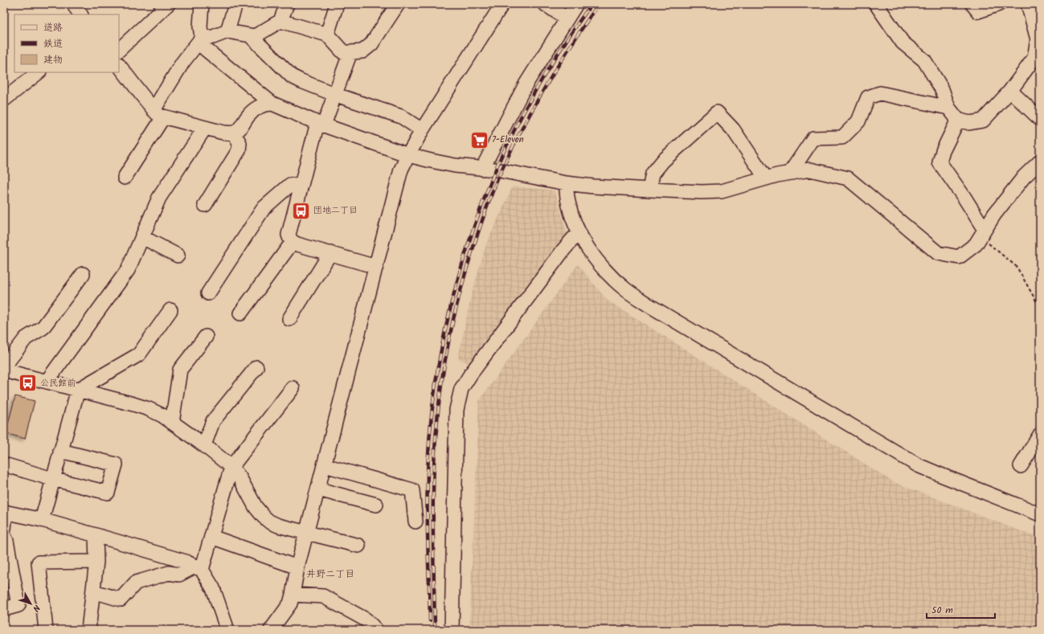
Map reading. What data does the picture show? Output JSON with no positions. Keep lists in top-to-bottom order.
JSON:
{
  "districts": ["井野二丁目"],
  "places": {
    "supermarket": ["7-Eleven"],
    "bus stop": ["団地二丁目", "公民館前"]
  },
  "legend": ["道路", "鉄道", "建物"],
  "scale_bar": "50 m",
  "north": "bottom right"
}
